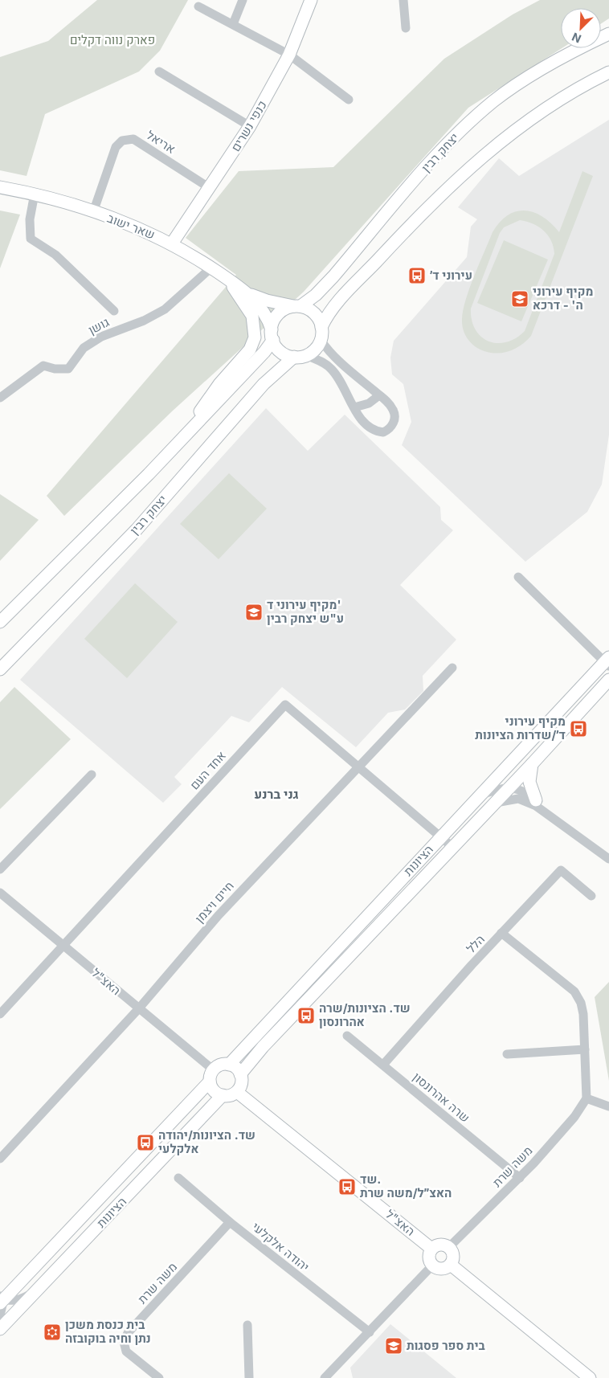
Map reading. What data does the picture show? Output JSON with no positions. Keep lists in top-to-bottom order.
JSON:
{
  "streets": {
    "street": [
      "כנפי נשרים",
      "אריאל",
      "יצחק רבין",
      "שאר ישוב",
      "גושן",
      "אחד העם",
      "הציונות",
      "חיים ויצמן",
      "הלל",
      "האצ\"ל",
      "שרה אהרונסון",
      "משה שרת",
      "יהודה אלקלעי"
    ]
  },
  "crossings": [
    ["כנפי נשרים", "אריאל"],
    ["כנפי נשרים", "שאר ישוב"],
    ["אריאל", "שאר ישוב"],
    ["יצחק רבין", "שאר ישוב"],
    ["שאר ישוב", "גושן"],
    ["אחד העם", "הציונות"],
    ["אחד העם", "חיים ויצמן"],
    ["אחד העם", "האצ\"ל"],
    ["הציונות", "האצ\"ל"],
    ["חיים ויצמן", "האצ\"ל"],
    ["הלל", "שרה אהרונסון"],
    ["האצ\"ל", "משה שרת"],
    ["שרה אהרונסון", "משה שרת"],
    ["משה שרת", "יהודה אלקלעי"]
  ],
  "districts": ["גני ברנע"],
  "parks": ["פארק נווה דקלים"],
  "places": {
    "bus stop": [
      "עירוני ד׳",
      "מקיף עירוני ד׳/שדרות הציונות",
      "שד. הציונות/שרה אהרונסון",
      "שד. הציונות/יהודה אלקלעי",
      "שד. האצ״ל/משה שרת"
    ],
    "school or university": ["מקיף עירוני ה' - דרכא", "מקיף עירוני ד' ע\"ש יצחק רבין", "בית ספר פסגות"],
    "synagogue": ["בית כנסת משכן נתן וחיה בוקובזה"]
  },
  "north": "bottom left"
}
